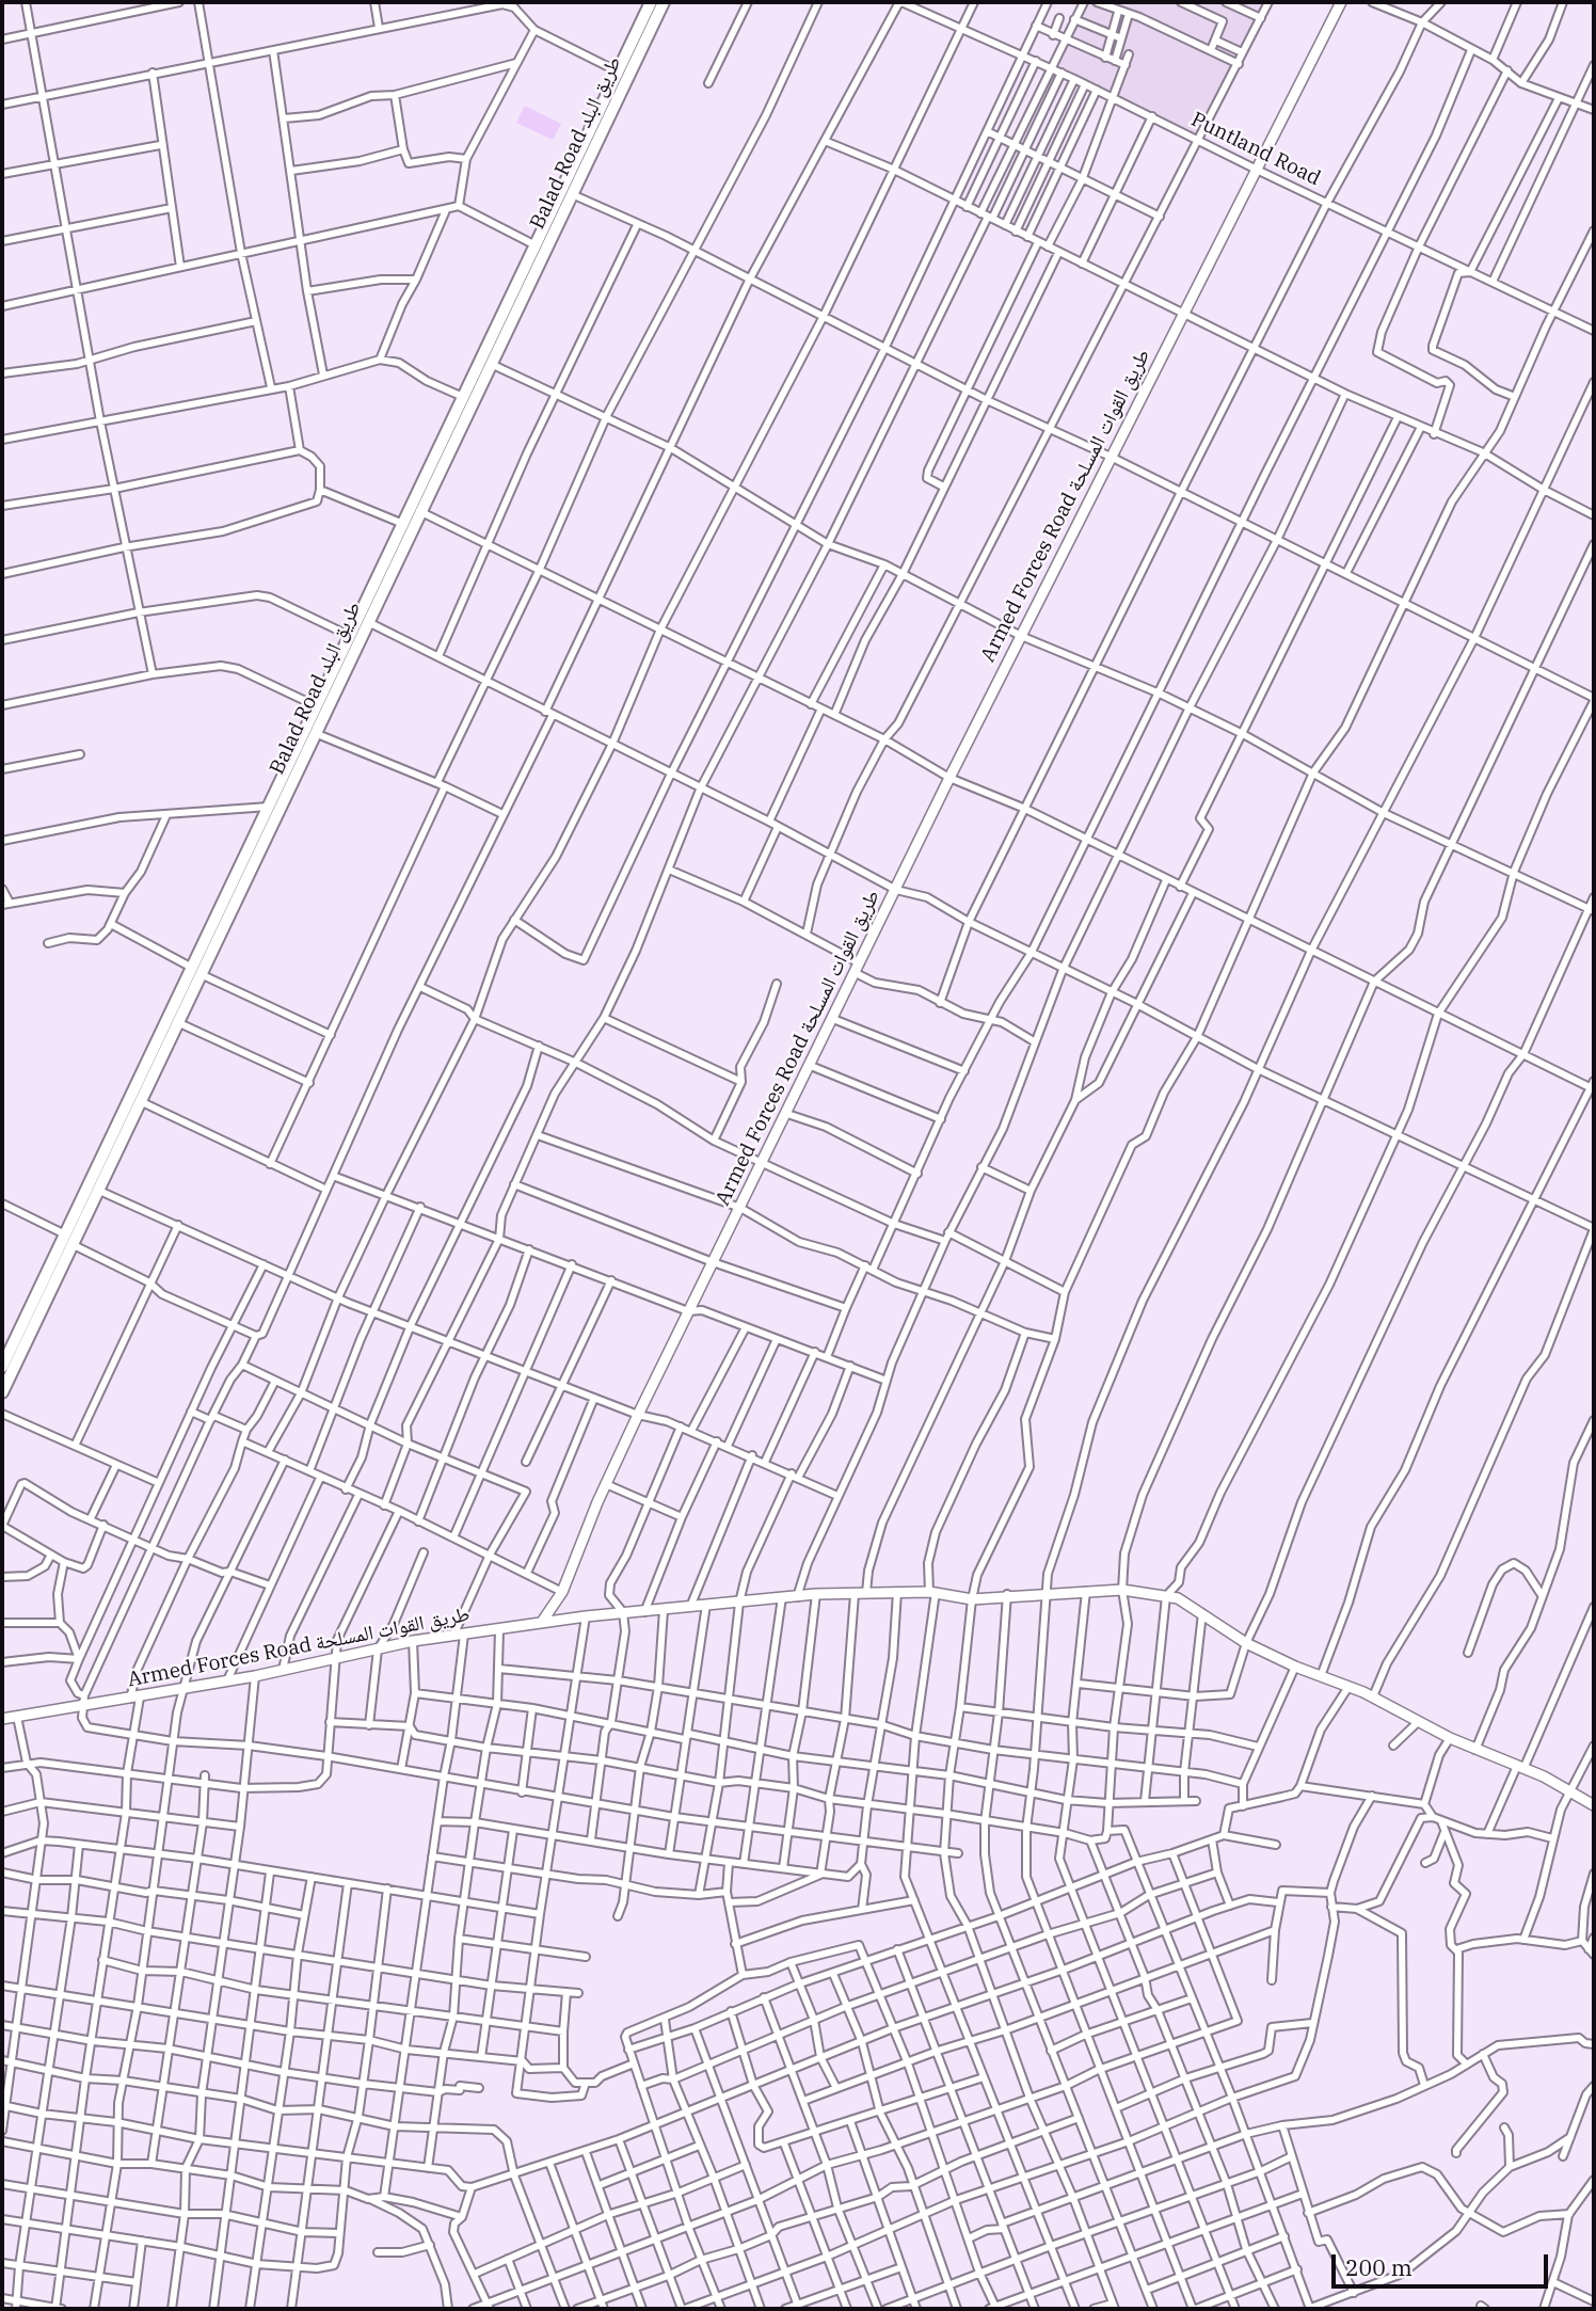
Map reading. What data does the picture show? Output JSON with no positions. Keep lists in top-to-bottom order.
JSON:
{
  "streets": {
    "highway": ["Balad Road طريق البلد"],
    "street": ["Puntland Road", "Armed Forces Road طريق القوات المسلحة"]
  },
  "crossings": [
    ["Puntland Road", "Armed Forces Road طريق القوات المسلحة"]
  ],
  "scale_bar": "200 m"
}
